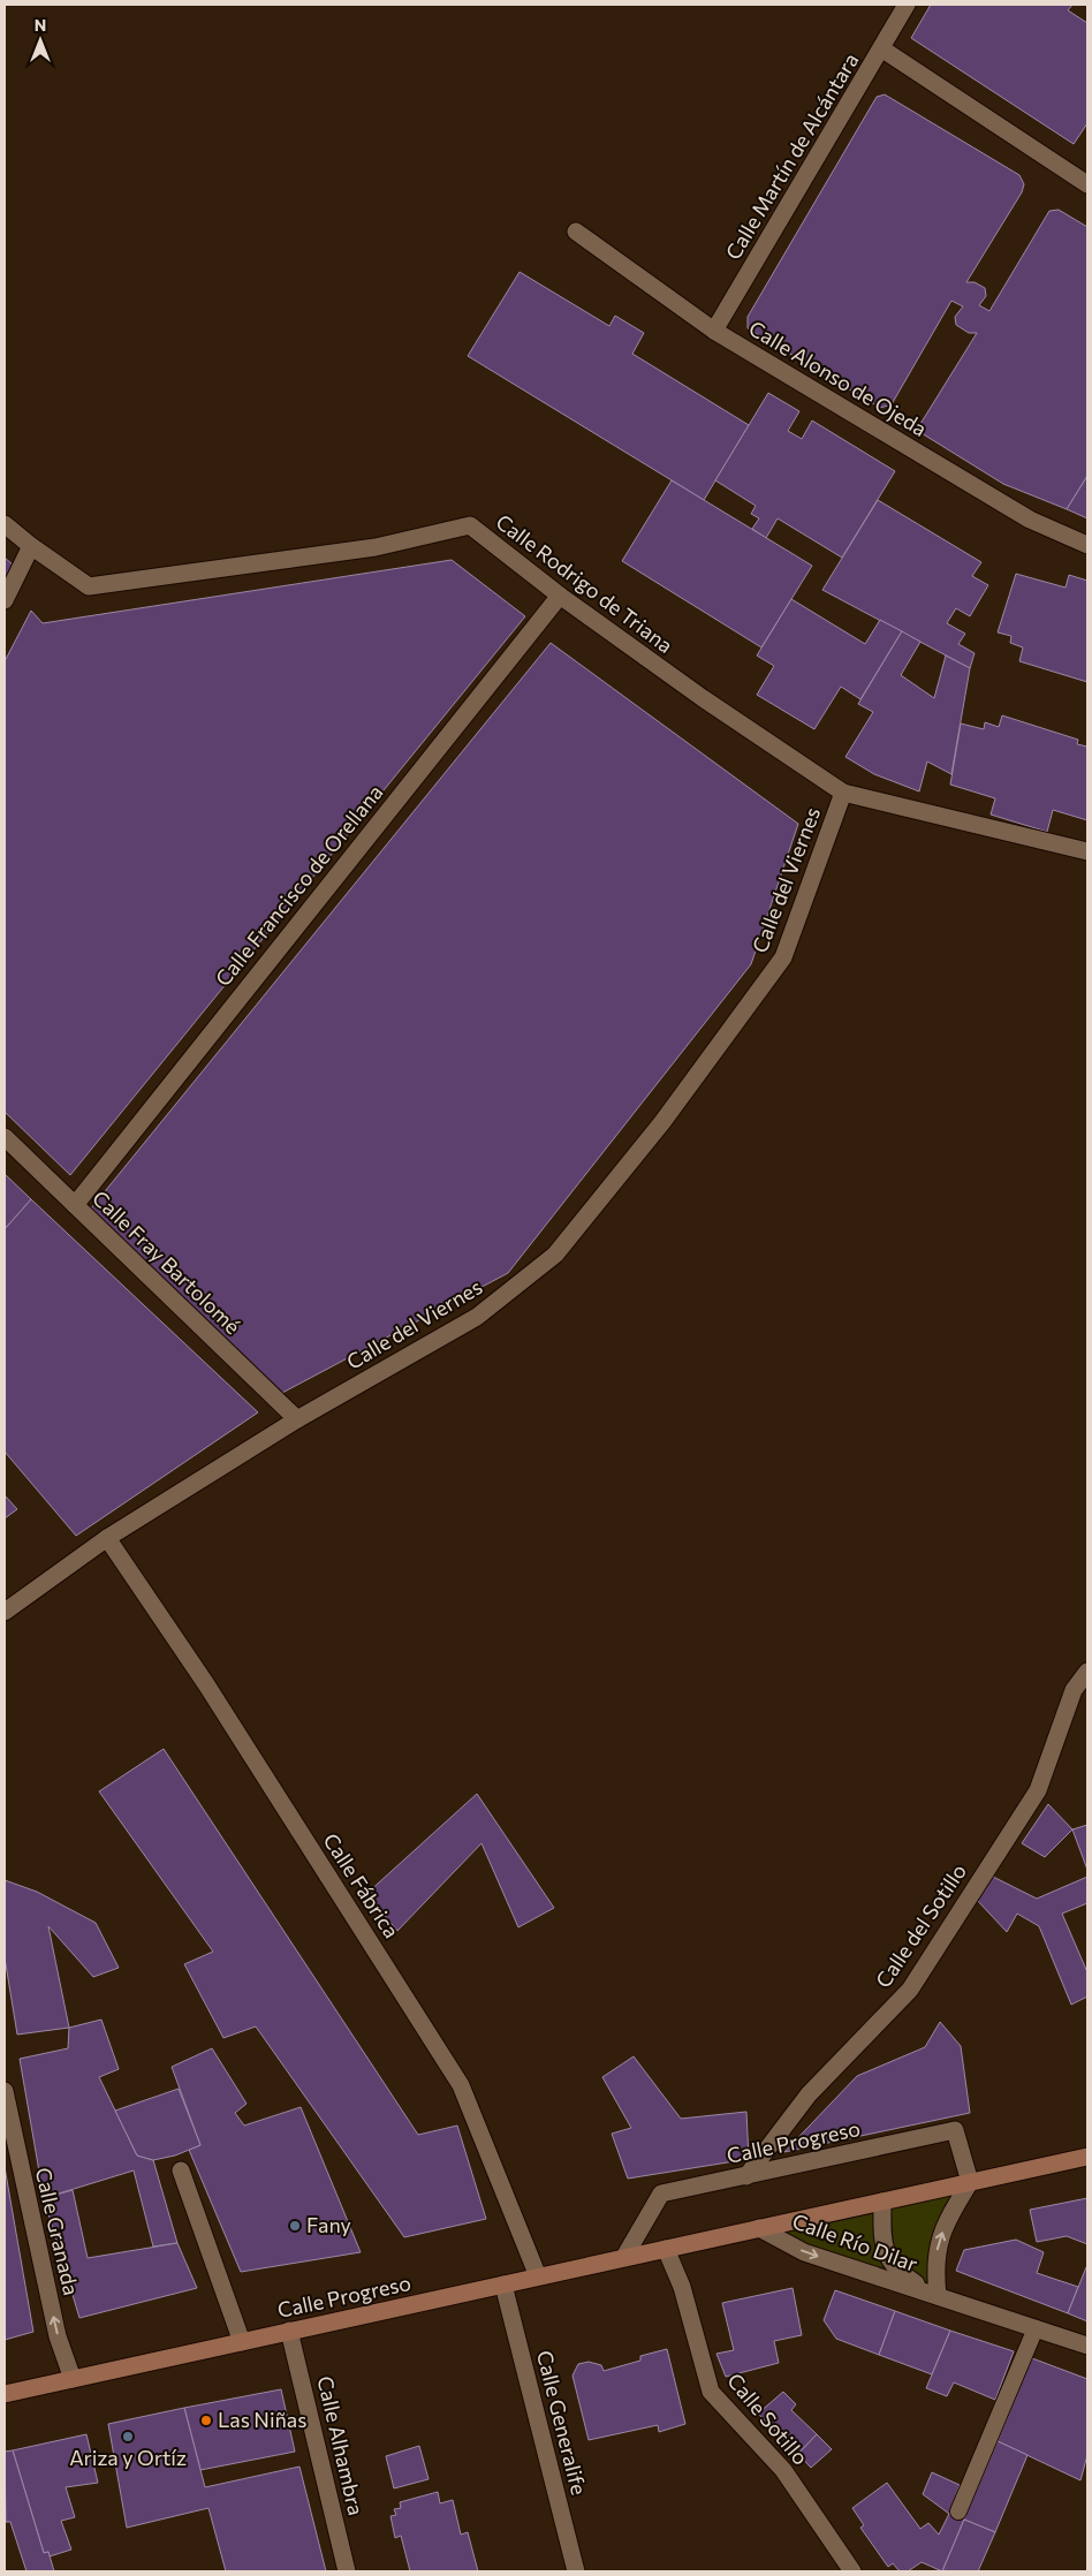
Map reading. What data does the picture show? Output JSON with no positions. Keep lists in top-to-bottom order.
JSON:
{
  "streets": {
    "main road": ["Calle Progreso"],
    "street": [
      "Calle Martín de Alcántara",
      "Calle Alonso de Ojeda",
      "Calle Rodrigo de Triana",
      "Calle del Viernes",
      "Calle Francisco de Orellana",
      "Calle Fray Bartolomé",
      "Calle Fábrica",
      "Calle del Sotillo",
      "Calle Granada",
      "Calle Río Dilar",
      "Calle Sotillo",
      "Calle Generalife",
      "Calle Alhambra"
    ]
  },
  "crossings": [
    ["Calle Martín de Alcántara", "Calle Alonso de Ojeda"],
    ["Calle Rodrigo de Triana", "Calle del Viernes"],
    ["Calle Rodrigo de Triana", "Calle Francisco de Orellana"],
    ["Calle del Viernes", "Calle Fray Bartolomé"],
    ["Calle del Viernes", "Calle Fábrica"],
    ["Calle Francisco de Orellana", "Calle Fray Bartolomé"],
    ["Calle Fábrica", "Calle Progreso"],
    ["Calle del Sotillo", "Calle Progreso"],
    ["Calle Progreso", "Calle Granada"],
    ["Calle Progreso", "Calle Río Dilar"],
    ["Calle Progreso", "Calle Sotillo"],
    ["Calle Progreso", "Calle Generalife"],
    ["Calle Progreso", "Calle Alhambra"]
  ],
  "one_way": ["Calle Granada"],
  "places": ["Fany", "Las Niñas", "Ariza y Ortíz"],
  "north": "top"
}
